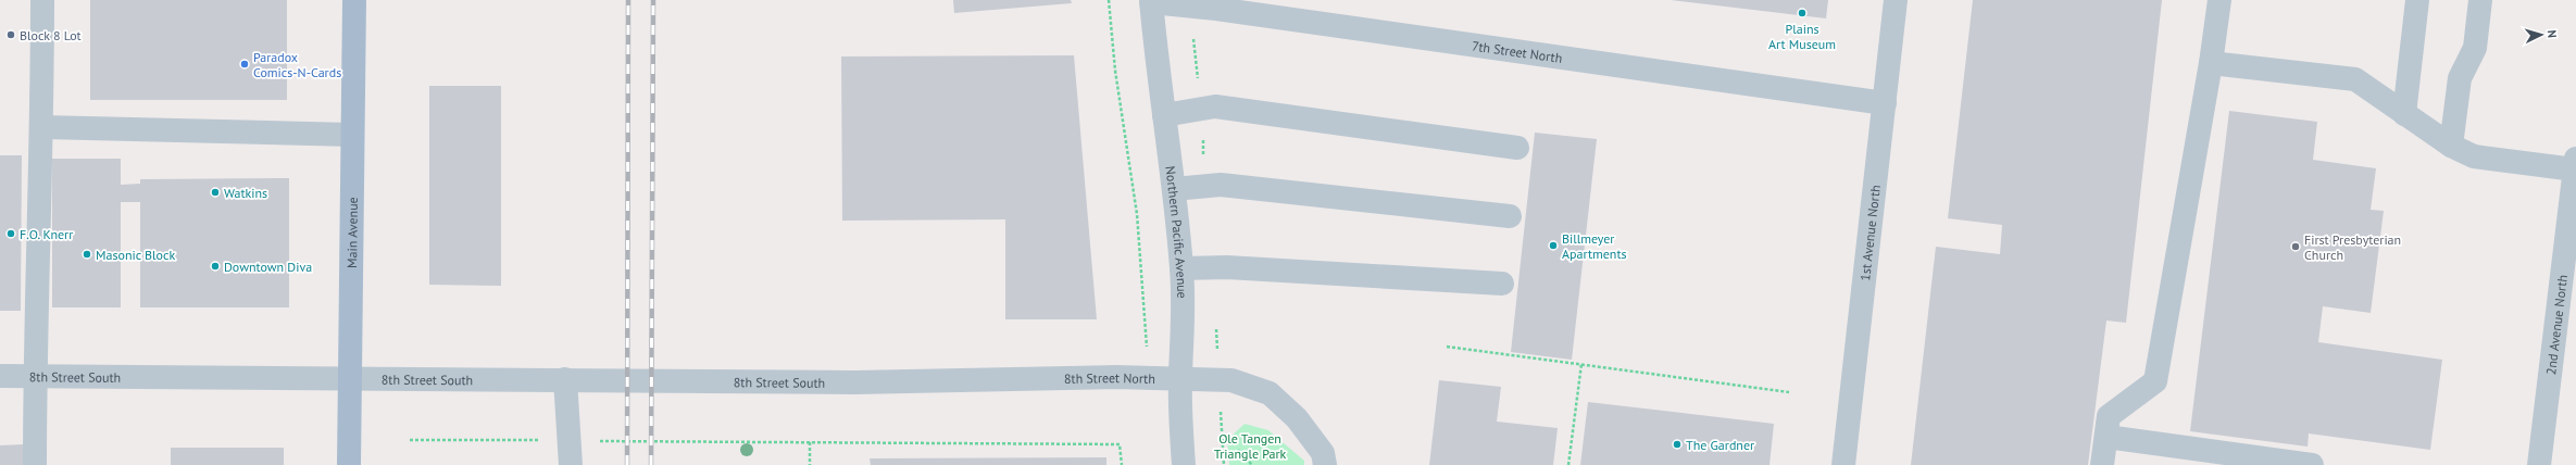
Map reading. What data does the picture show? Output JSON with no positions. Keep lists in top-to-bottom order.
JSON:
{
  "streets": {
    "main road": ["Main Avenue"],
    "street": [
      "7th Street North",
      "Northern Pacific Avenue",
      "1st Avenue North",
      "2nd Avenue North",
      "8th Street South",
      "8th Street North"
    ]
  },
  "crossings": [
    ["7th Street North", "Northern Pacific Avenue"],
    ["7th Street North", "1st Avenue North"],
    ["Main Avenue", "8th Street South"],
    ["Northern Pacific Avenue", "8th Street North"],
    ["8th Street South", "8th Street North"]
  ],
  "parks": ["Ole Tangen Triangle Park"],
  "places": [
    "Plains Art Museum",
    "Block 8 Lot",
    "Paradox Comics-N-Cards",
    "Watkins",
    "F.O. Knerr",
    "Billmeyer Apartments",
    "First Presbyterian Church",
    "Masonic Block",
    "Downtown Diva",
    "The Gardner"
  ],
  "north": "right"
}
